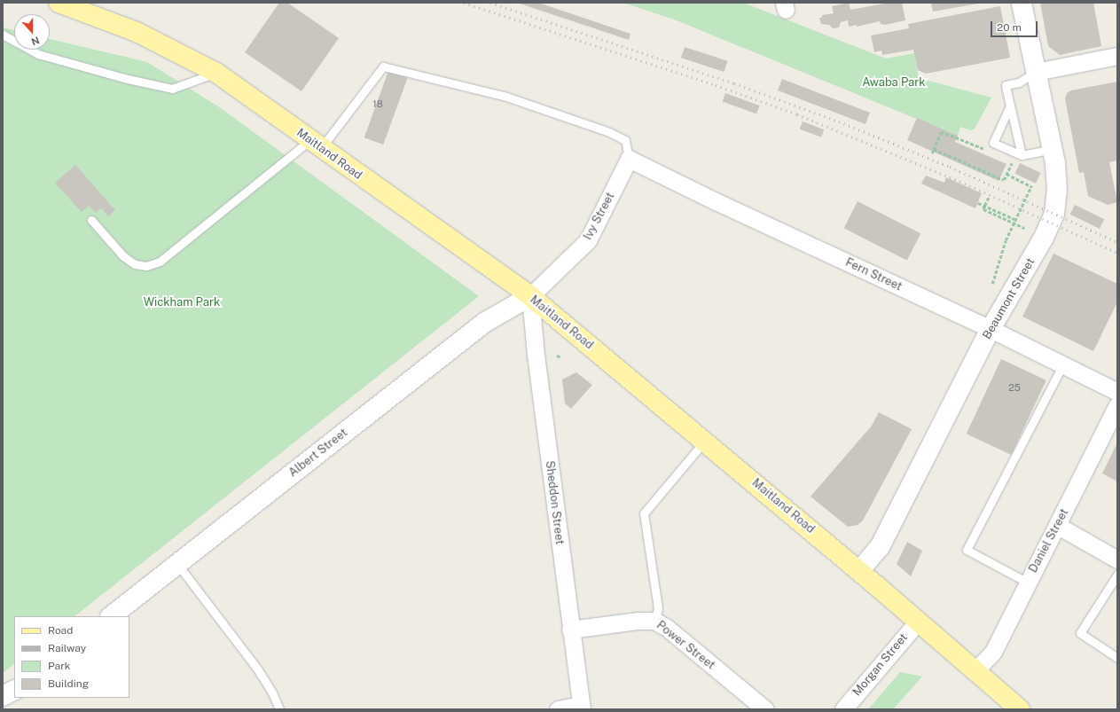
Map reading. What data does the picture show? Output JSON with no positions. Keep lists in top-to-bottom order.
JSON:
{
  "streets": {
    "main road": ["Maitland Road", "Beaumont Street", "Albert Street"],
    "street": [
      "Ivy Street",
      "Fern Street",
      "Sheddon Street",
      "Daniel Street",
      "Power Street",
      "Morgan Street"
    ]
  },
  "crossings": [
    ["Maitland Road", "Ivy Street"],
    ["Maitland Road", "Beaumont Street"],
    ["Maitland Road", "Albert Street"],
    ["Maitland Road", "Sheddon Street"],
    ["Maitland Road", "Daniel Street"],
    ["Maitland Road", "Morgan Street"],
    ["Ivy Street", "Fern Street"],
    ["Ivy Street", "Albert Street"],
    ["Ivy Street", "Sheddon Street"],
    ["Fern Street", "Beaumont Street"],
    ["Albert Street", "Sheddon Street"],
    ["Sheddon Street", "Power Street"]
  ],
  "parks": ["Awaba Park", "Wickham Park"],
  "house_numbers": ["18", "25"],
  "legend": [
    "Road",
    "Railway",
    "Park",
    "Building"
  ],
  "scale_bar": "20 m",
  "north": "bottom"
}
